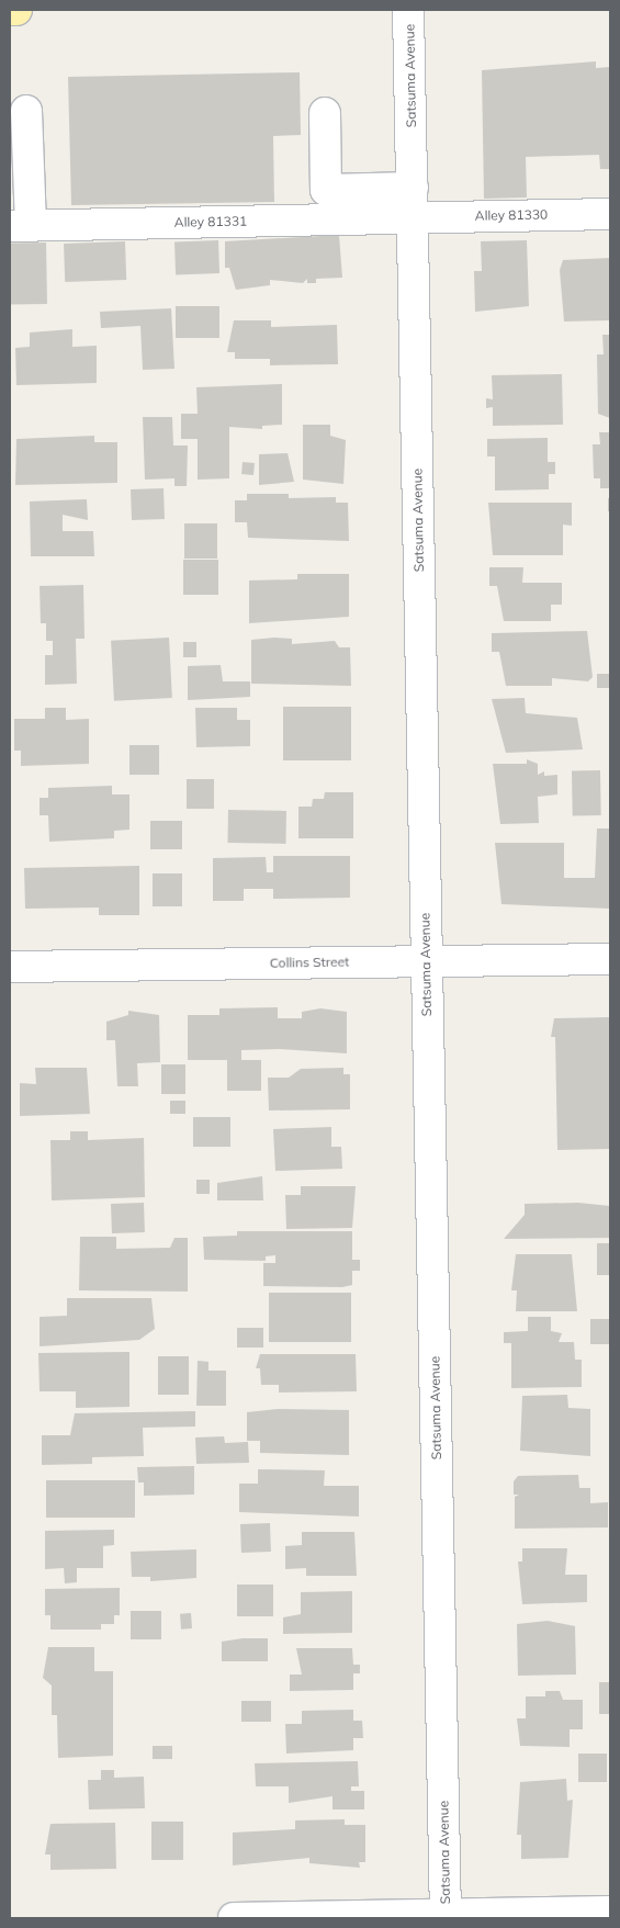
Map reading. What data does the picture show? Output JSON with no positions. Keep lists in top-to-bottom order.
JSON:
{
  "streets": {
    "street": [
      "Satsuma Avenue",
      "Alley 81330",
      "Alley 81331",
      "Collins Street"
    ]
  },
  "crossings": [
    ["Satsuma Avenue", "Alley 81330"],
    ["Satsuma Avenue", "Alley 81331"],
    ["Satsuma Avenue", "Collins Street"],
    ["Alley 81330", "Alley 81331"]
  ]
}
